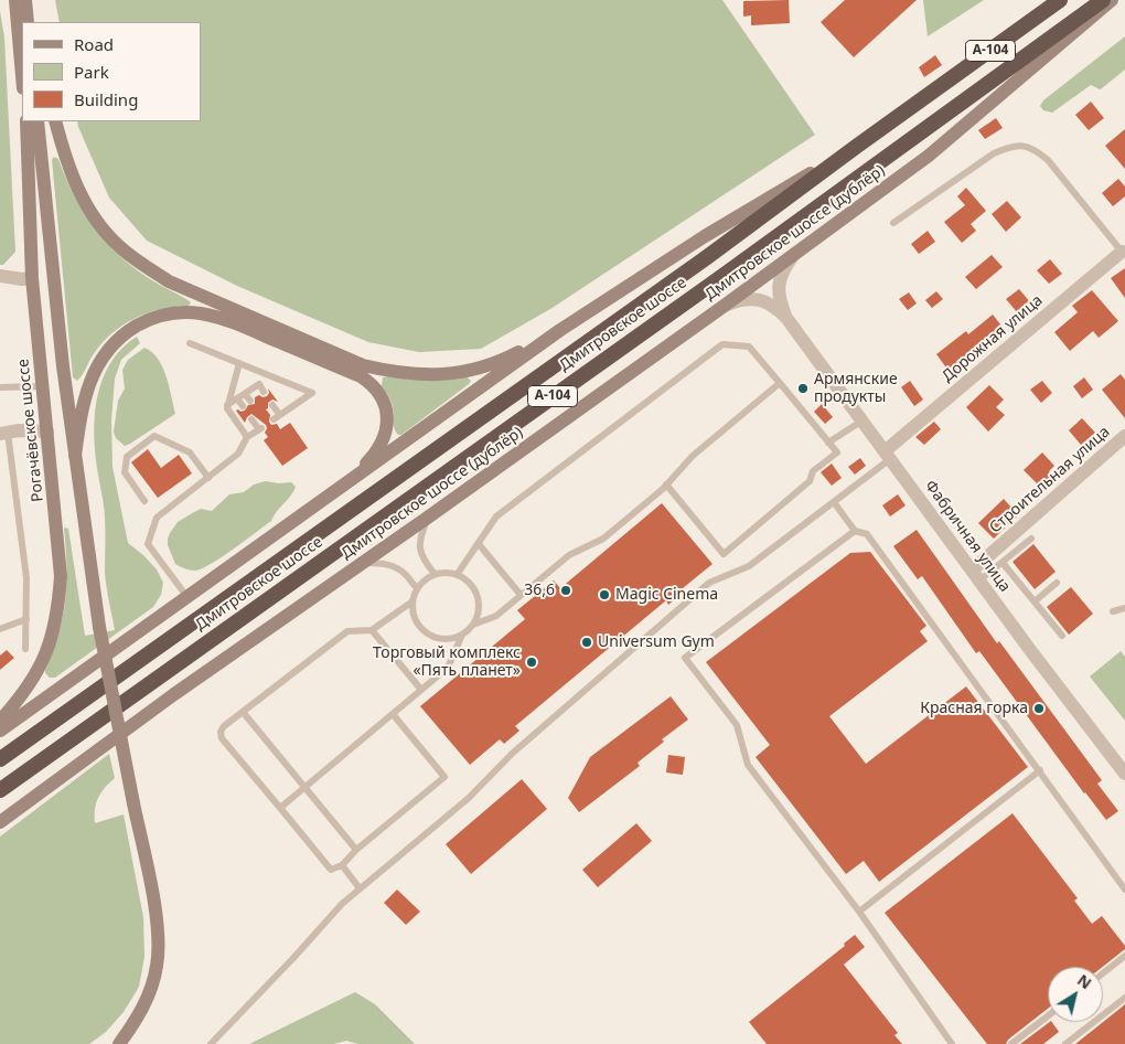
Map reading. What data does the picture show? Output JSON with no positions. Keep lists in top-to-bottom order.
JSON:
{
  "streets": {
    "highway": ["А-104", "Дмитровское шоссе"],
    "main road": ["Дмитровское шоссе (дублёр)", "Рогачёвское шоссе"],
    "street": ["Дорожная улица", "Строительная улица", "Фабричная улица"]
  },
  "crossings": [
    ["Дмитровское шоссе (дублёр)", "Фабричная улица"],
    ["Дорожная улица", "Фабричная улица"],
    ["Строительная улица", "Фабричная улица"]
  ],
  "places": [
    "Армянские продукты",
    "36,6",
    "Magic Cinema",
    "Universum Gym",
    "Торговый комплекс «Пять планет»",
    "Красная горка"
  ],
  "legend": ["Road", "Park", "Building"],
  "north": "top right"
}
